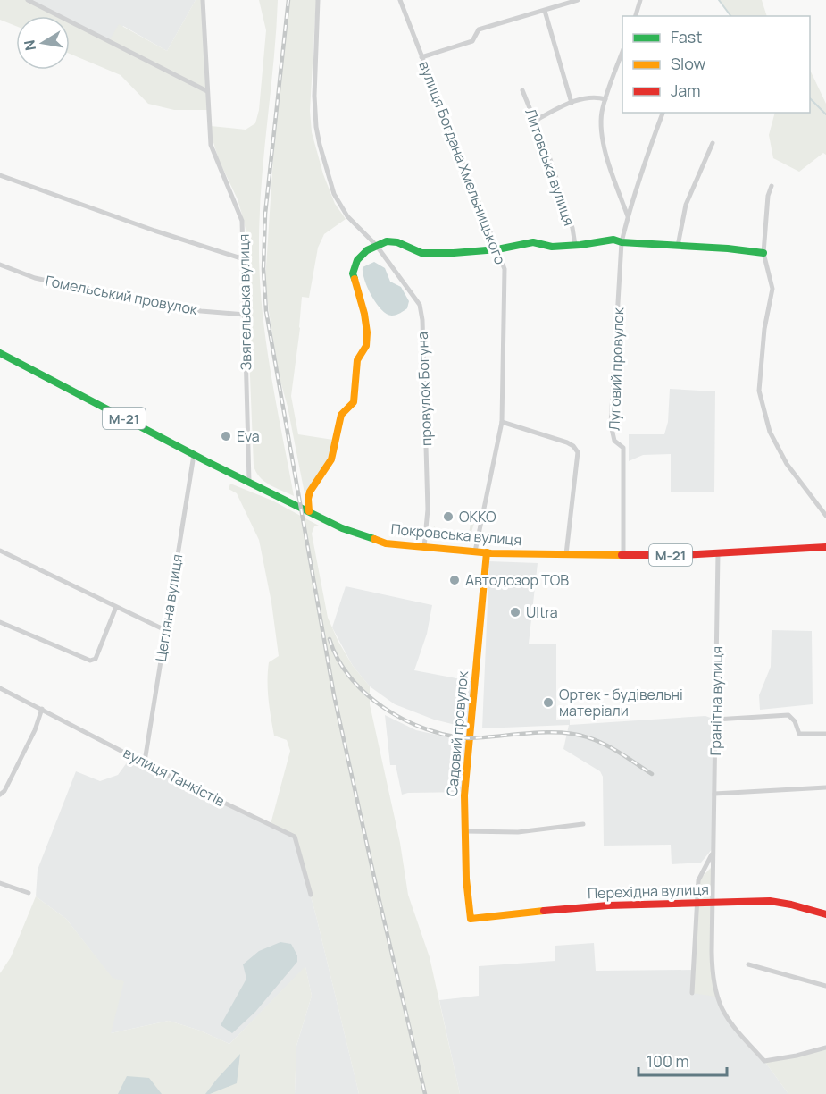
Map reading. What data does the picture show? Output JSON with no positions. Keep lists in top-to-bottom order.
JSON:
{
  "streets": {
    "main road": [
      "М-21",
      "Покровська вулиця",
      "Садовий провулок",
      "Перехідна вулиця"
    ],
    "street": [
      "вулиця Богдана Хмельницького",
      "Литовська вулиця",
      "Гомельський провулок",
      "Звягельська вулиця",
      "Луговий провулок",
      "провулок Богуна",
      "Цегляна вулиця",
      "Гранітна вулиця",
      "вулиця Танкістів"
    ]
  },
  "crossings": [
    ["вулиця Богдана Хмельницького", "Покровська вулиця"],
    ["Гомельський провулок", "Звягельська вулиця"],
    ["Звягельська вулиця", "Покровська вулиця"],
    ["Луговий провулок", "Покровська вулиця"],
    ["провулок Богуна", "Покровська вулиця"],
    ["Покровська вулиця", "Цегляна вулиця"],
    ["Покровська вулиця", "Гранітна вулиця"],
    ["Покровська вулиця", "Садовий провулок"],
    ["Цегляна вулиця", "вулиця Танкістів"],
    ["Гранітна вулиця", "Перехідна вулиця"],
    ["Садовий провулок", "Перехідна вулиця"]
  ],
  "places": [
    "Eva",
    "ОККО",
    "Автодозор ТОВ",
    "Ultra",
    "Ортек - будівельні матеріали"
  ],
  "legend": ["Fast", "Slow", "Jam"],
  "scale_bar": "100 m",
  "north": "left"
}
